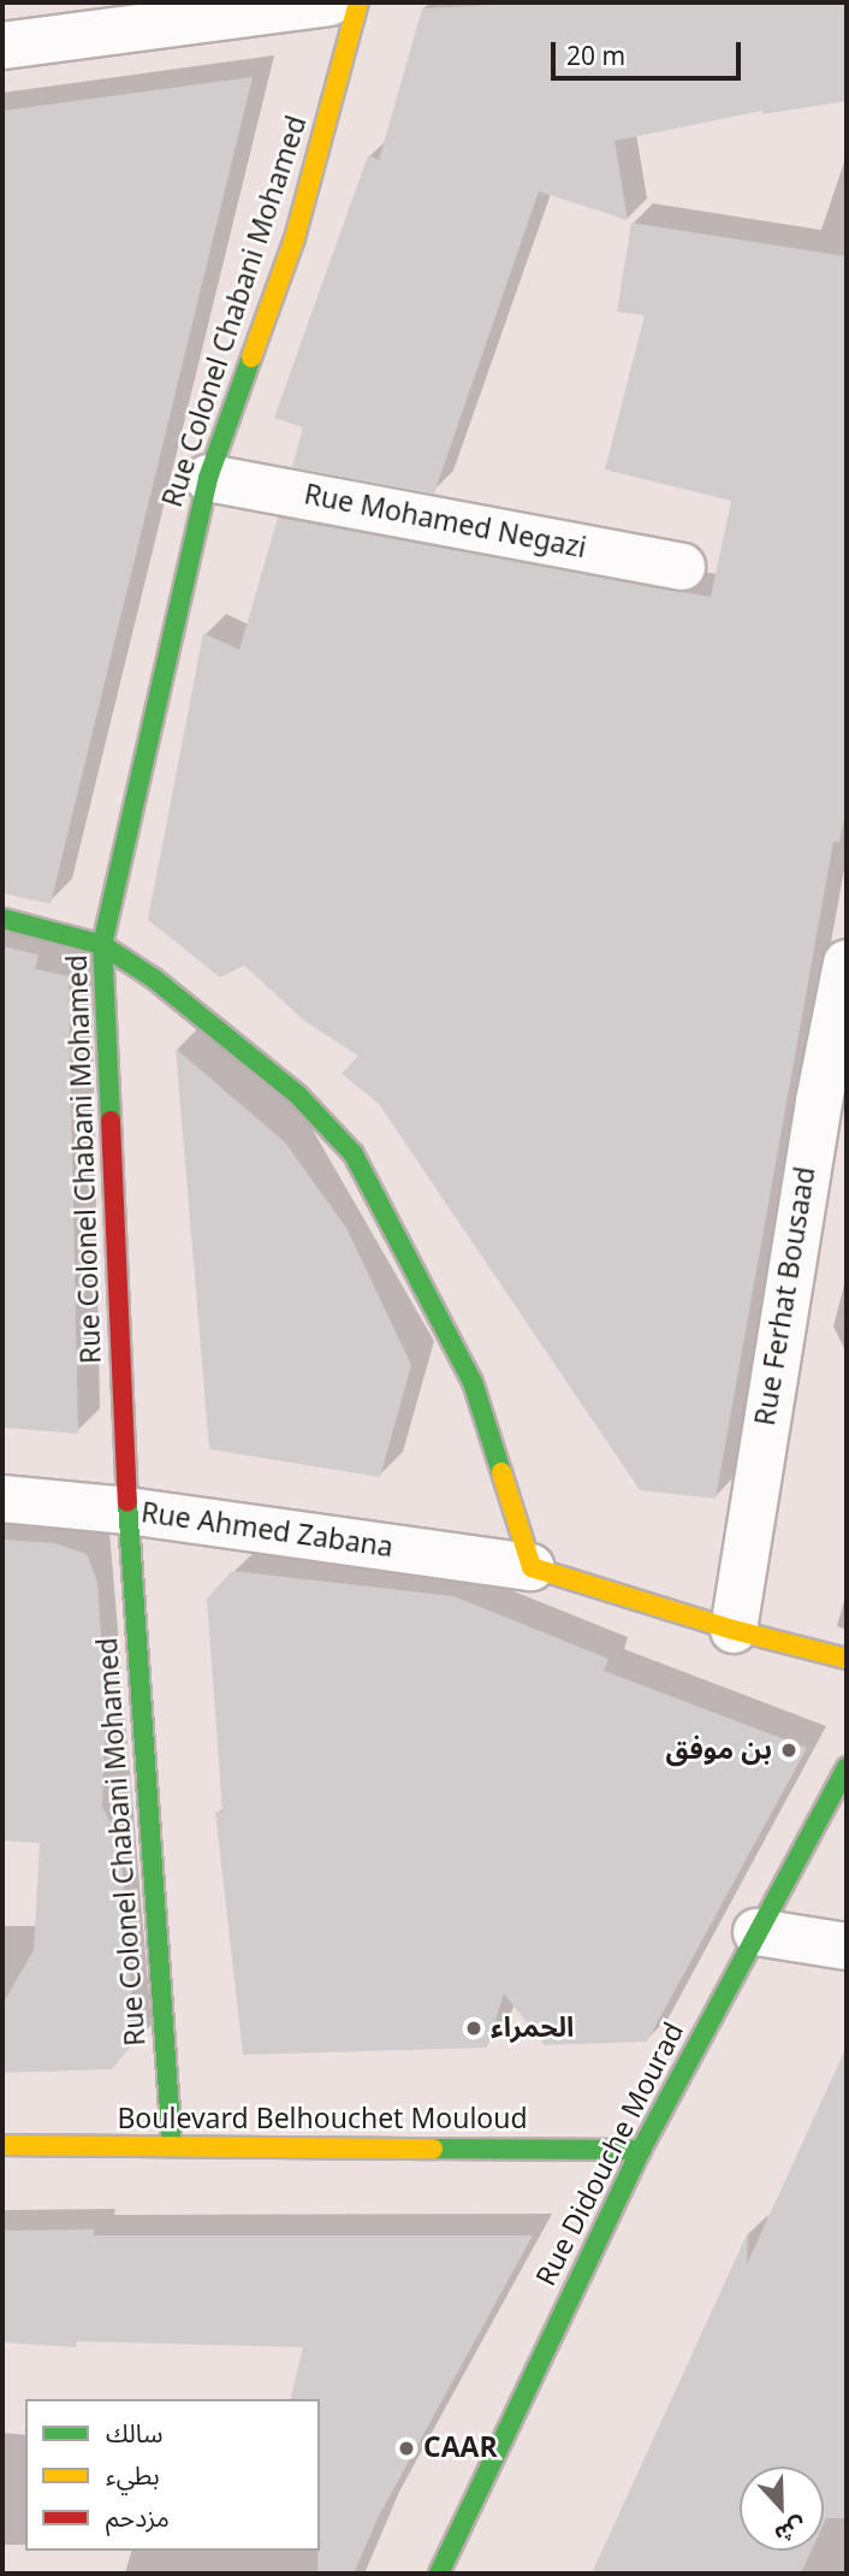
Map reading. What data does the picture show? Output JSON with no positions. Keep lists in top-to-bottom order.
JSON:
{
  "streets": {
    "street": [
      "Rue Colonel Chabani Mohamed",
      "Rue Mohamed Negazi",
      "Rue Ferhat Bousaad",
      "Rue Ahmed Zabana",
      "Boulevard Belhouchet Mouloud",
      "Rue Didouche Mourad"
    ]
  },
  "crossings": [
    ["Rue Colonel Chabani Mohamed", "Rue Mohamed Negazi"],
    ["Rue Colonel Chabani Mohamed", "Rue Ahmed Zabana"],
    ["Rue Colonel Chabani Mohamed", "Boulevard Belhouchet Mouloud"],
    ["Boulevard Belhouchet Mouloud", "Rue Didouche Mourad"]
  ],
  "places": ["بن موفق", "الحمراء", "CAAR"],
  "legend": ["سالك", "بطيء", "مزدحم"],
  "scale_bar": "20 m",
  "north": "bottom"
}
